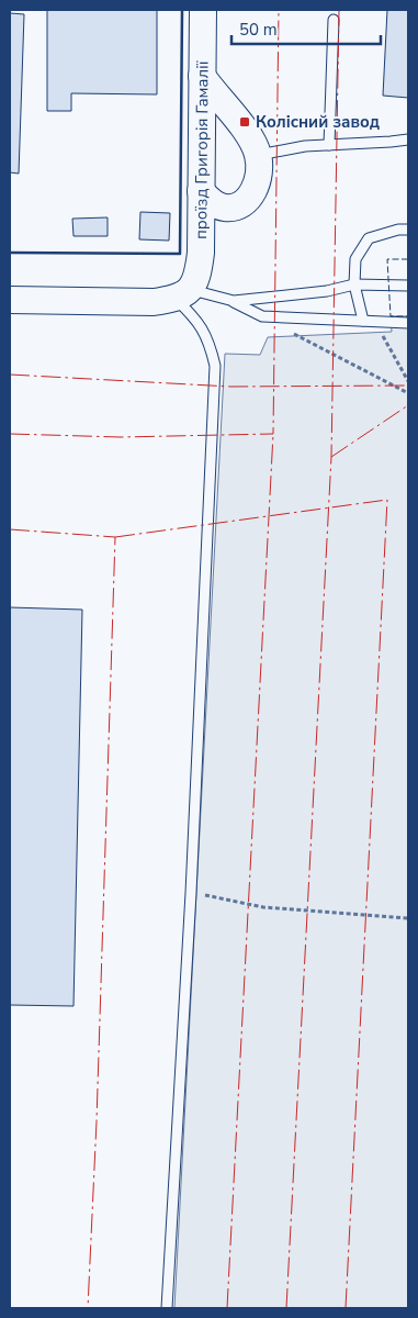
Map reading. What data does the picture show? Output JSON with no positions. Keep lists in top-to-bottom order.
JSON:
{
  "streets": {
    "street": ["проїзд Григорія Гамалії"]
  },
  "places": {
    "transit": ["Колісний завод"]
  },
  "scale_bar": "50 m"
}
